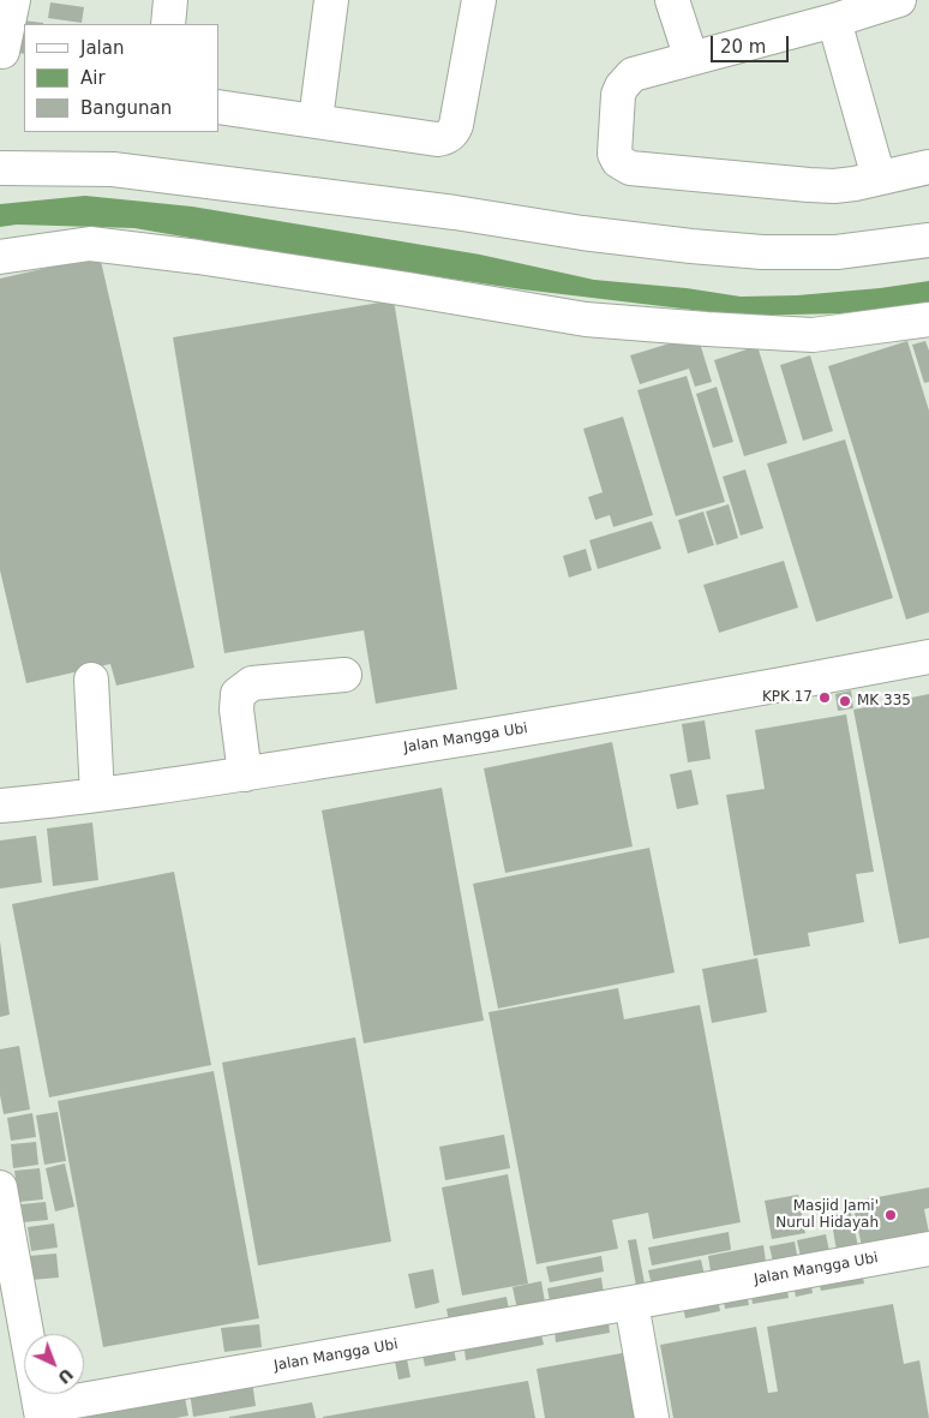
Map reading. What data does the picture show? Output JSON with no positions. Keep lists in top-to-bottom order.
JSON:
{
  "streets": {
    "street": ["Jalan Mangga Ubi"]
  },
  "places": ["KPK 17", "MK 335", "Masjid Jami' Nurul Hidayah"],
  "legend": ["Jalan", "Air", "Bangunan"],
  "scale_bar": "20 m",
  "north": "bottom right"
}
